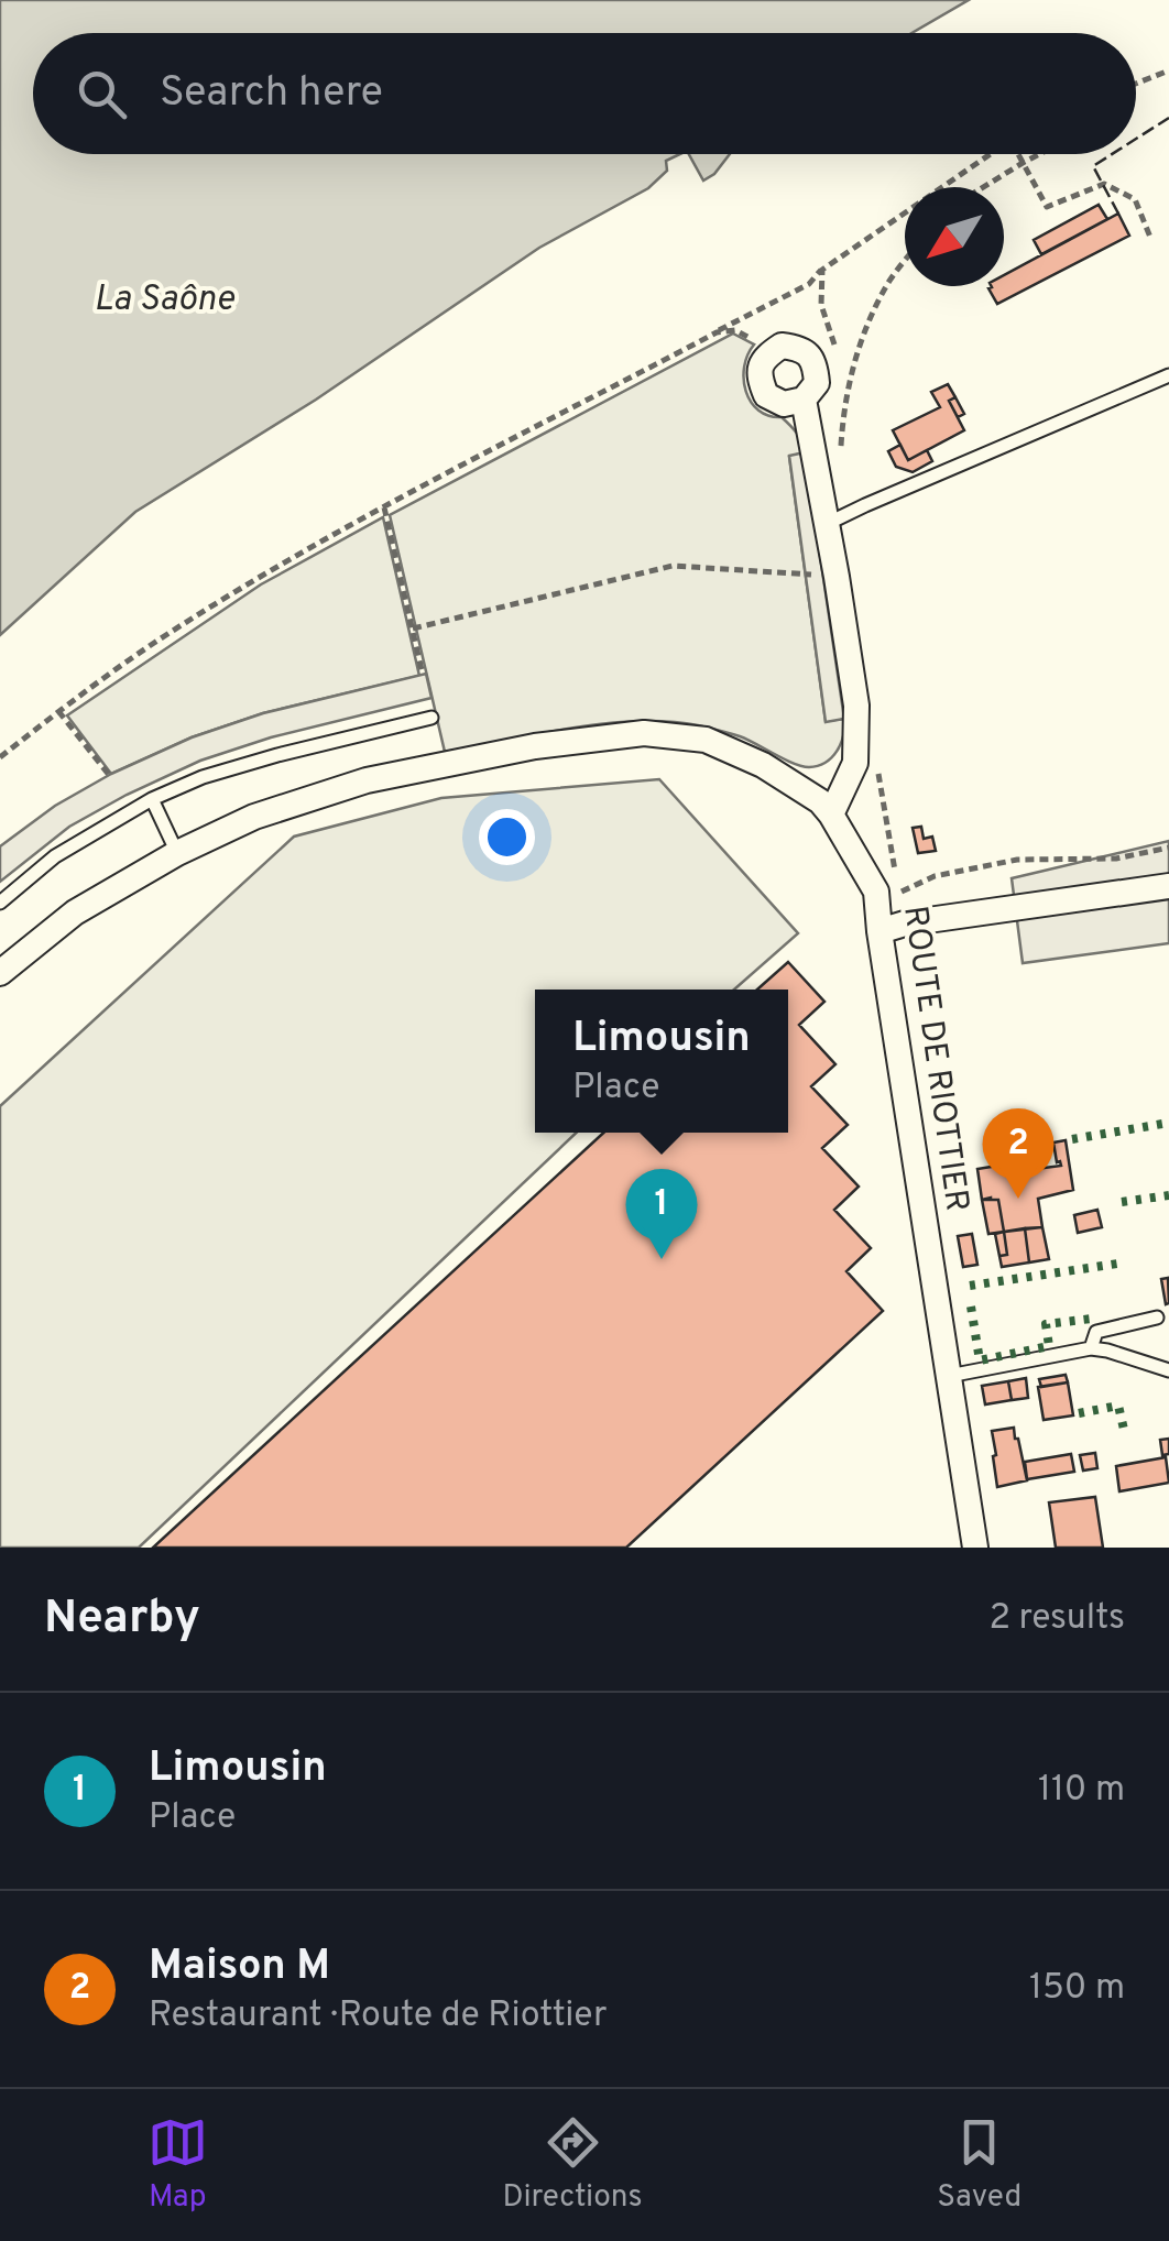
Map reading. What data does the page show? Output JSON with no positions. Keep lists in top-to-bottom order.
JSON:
{
  "streets": {
    "street": ["ROUTE DE RIOTTIER"]
  },
  "water": ["La Saône"],
  "north": "bottom left",
  "page": {
    "search": "Search here",
    "popup": ["Limousin", "Place"],
    "pins": ["2", "1"],
    "heading": ["Nearby", "2 results"],
    "list": [
      {
        "mark": "1",
        "name": "Limousin",
        "note": "Place",
        "value": "110 m"
      },
      {
        "mark": "2",
        "name": "Maison M",
        "note": "Restaurant · Route de Riottier",
        "value": "150 m"
      }
    ],
    "nav": ["Map", "Directions", "Saved"]
  }
}
